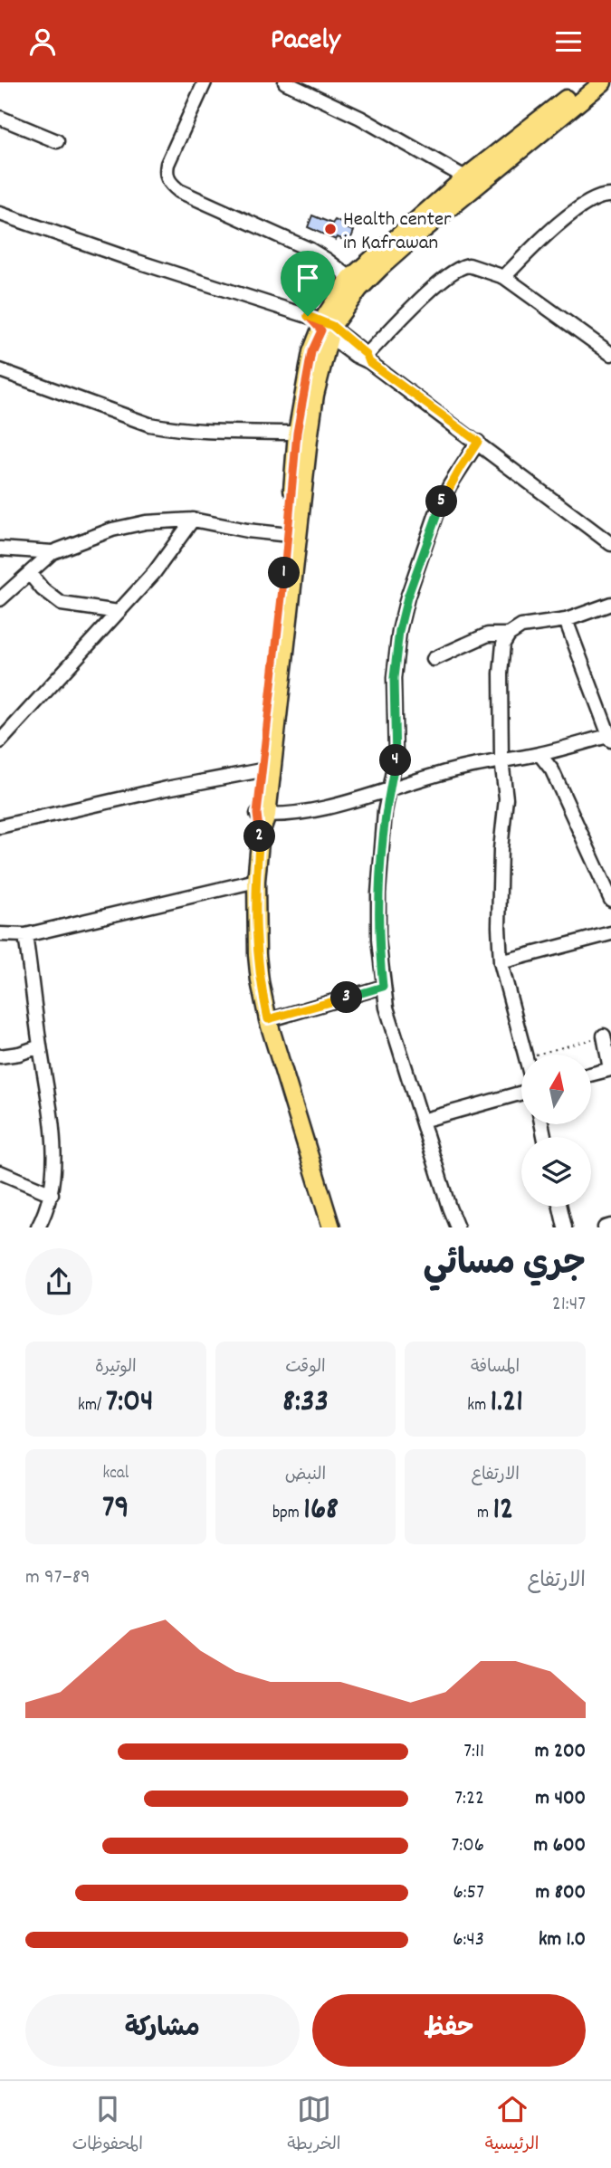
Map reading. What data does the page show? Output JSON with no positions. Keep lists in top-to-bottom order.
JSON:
{
  "places": ["Health center in Kafrawan"],
  "north": "top",
  "page": {
    "header": "Pacely",
    "pins": [
      "5",
      "1",
      "4",
      "2",
      "3"
    ],
    "heading": ["جري مسائي", "21:47"],
    "stats": [
      ["المسافة", "1.21 km"],
      ["الوقت", "8:33"],
      ["الوتيرة", "7:04 /km"],
      ["الارتفاع", "12 m"],
      ["النبض", "168 bpm"],
      ["kcal", "79"]
    ],
    "chart": ["الارتفاع", "89–97 m"],
    "list": [
      {
        "name": "200 m",
        "note": "7:11"
      },
      {
        "name": "400 m",
        "note": "7:22"
      },
      {
        "name": "600 m",
        "note": "7:06"
      },
      {
        "name": "800 m",
        "note": "6:57"
      },
      {
        "name": "1.0 km",
        "note": "6:43"
      }
    ],
    "buttons": ["حفظ", "مشاركة"],
    "tabs": ["الرئيسية", "الخريطة", "المحفوظات"]
  }
}
